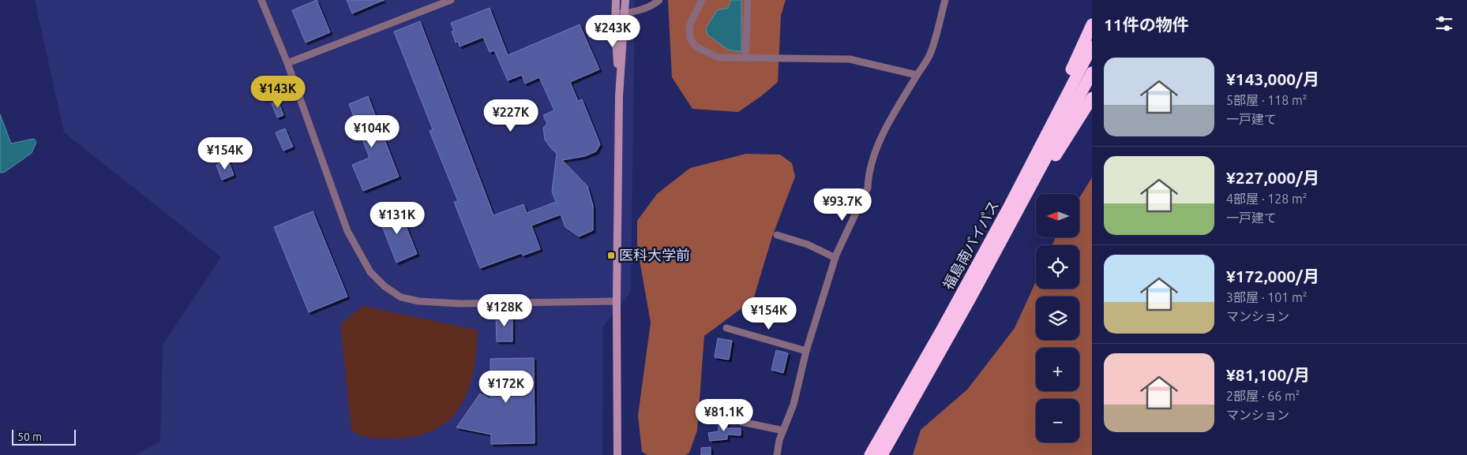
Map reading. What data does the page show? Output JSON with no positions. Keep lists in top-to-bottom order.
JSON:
{
  "streets": {
    "highway": ["福島南バイパス"]
  },
  "places": {
    "transit": ["医科大学前"]
  },
  "scale_bar": "50 m",
  "north": "left",
  "page": {
    "heading": "11件の物件",
    "price": [
      "¥243K",
      "¥143K",
      "¥227K",
      "¥104K",
      "¥154K",
      "¥93.7K",
      "¥131K",
      "¥128K",
      "¥154K",
      "¥172K",
      "¥81.1K"
    ],
    "list": [
      {
        "name": "¥143,000/月",
        "note": "5部屋 · 118 m² · 一戸建て"
      },
      {
        "name": "¥227,000/月",
        "note": "4部屋 · 128 m² · 一戸建て"
      },
      {
        "name": "¥172,000/月",
        "note": "3部屋 · 101 m² · マンション"
      },
      {
        "name": "¥81,100/月",
        "note": "2部屋 · 66 m² · マンション"
      }
    ],
    "map_buttons": ["+", "−"],
    "scale": "50 m"
  }
}
